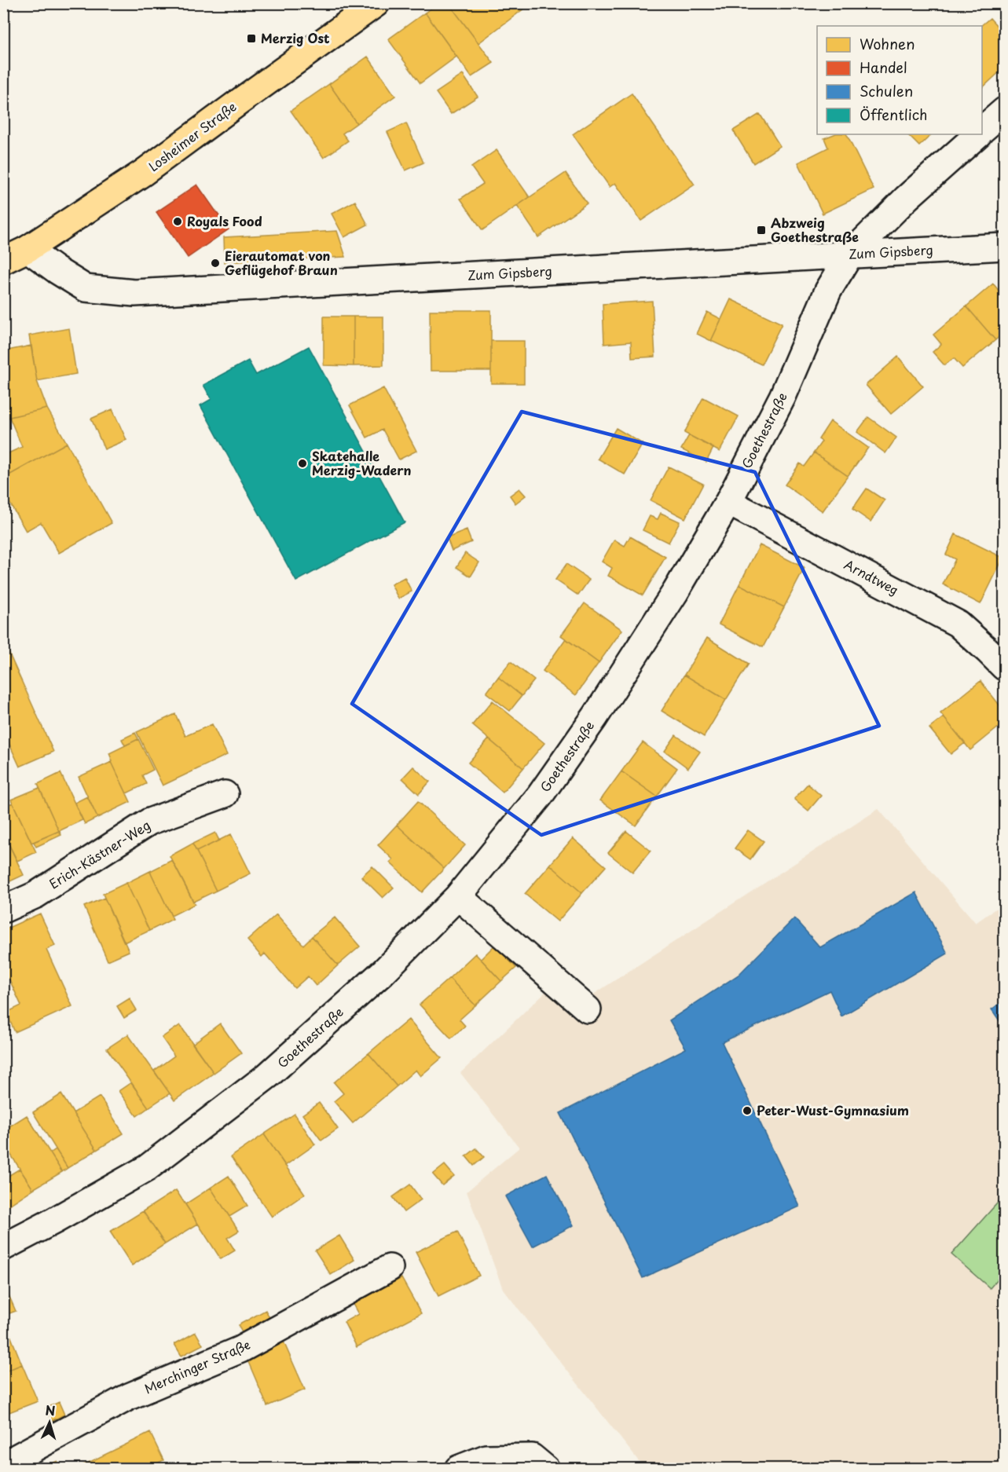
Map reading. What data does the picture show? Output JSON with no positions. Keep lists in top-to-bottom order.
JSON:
{
  "streets": {
    "main road": ["Losheimer Straße"],
    "street": [
      "Zum Gipsberg",
      "Goethestraße",
      "Arndtweg",
      "Erich-Kästner-Weg",
      "Merchinger Straße"
    ]
  },
  "crossings": [
    ["Losheimer Straße", "Zum Gipsberg"],
    ["Zum Gipsberg", "Goethestraße"],
    ["Goethestraße", "Arndtweg"]
  ],
  "places": {
    "transit": ["Merzig Ost", "Abzweig Goethestraße"],
    "other": [
      "Royals Food",
      "Eierautomat von Geflügehof Braun",
      "Skatehalle Merzig-Wadern",
      "Peter-Wust-Gymnasium"
    ]
  },
  "legend": [
    "Wohnen",
    "Handel",
    "Schulen",
    "Öffentlich"
  ],
  "north": "top"
}
